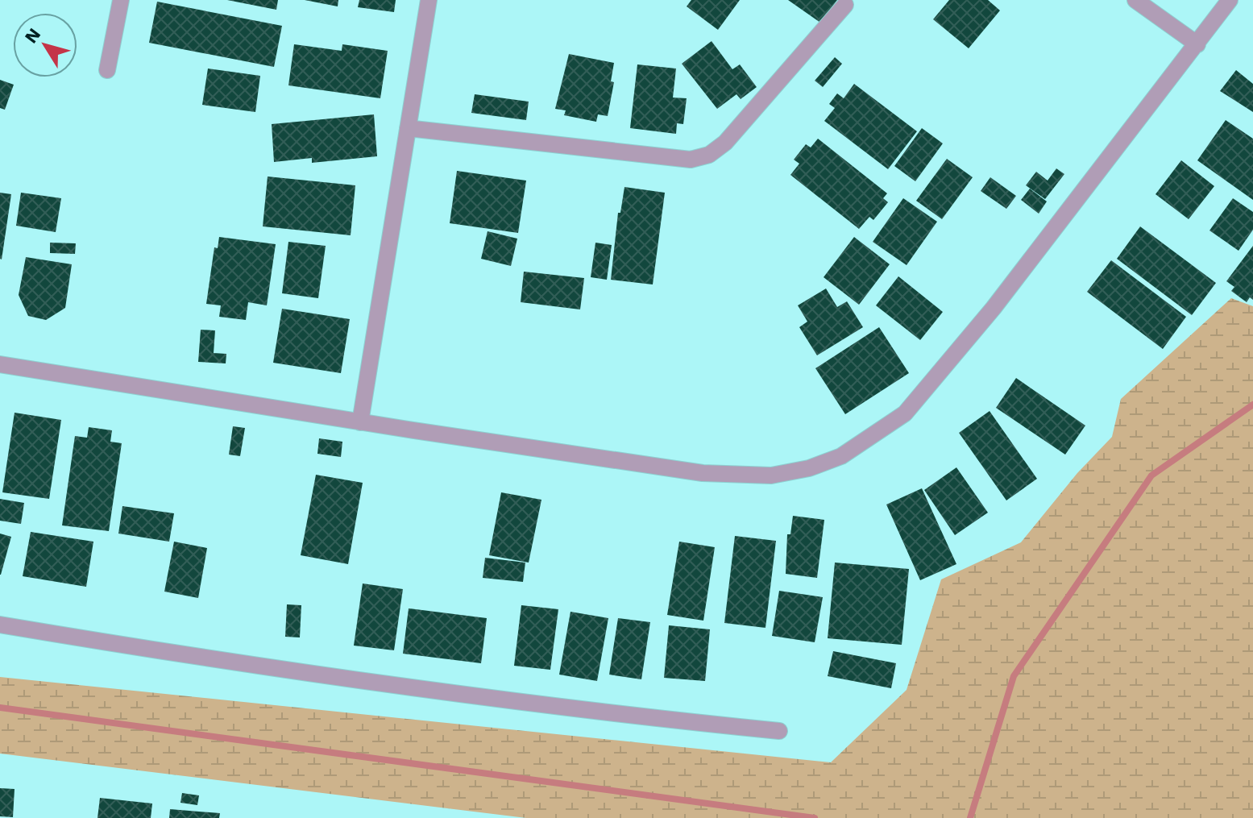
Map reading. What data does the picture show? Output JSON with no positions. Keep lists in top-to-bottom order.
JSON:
{
  "north": "top left"
}
